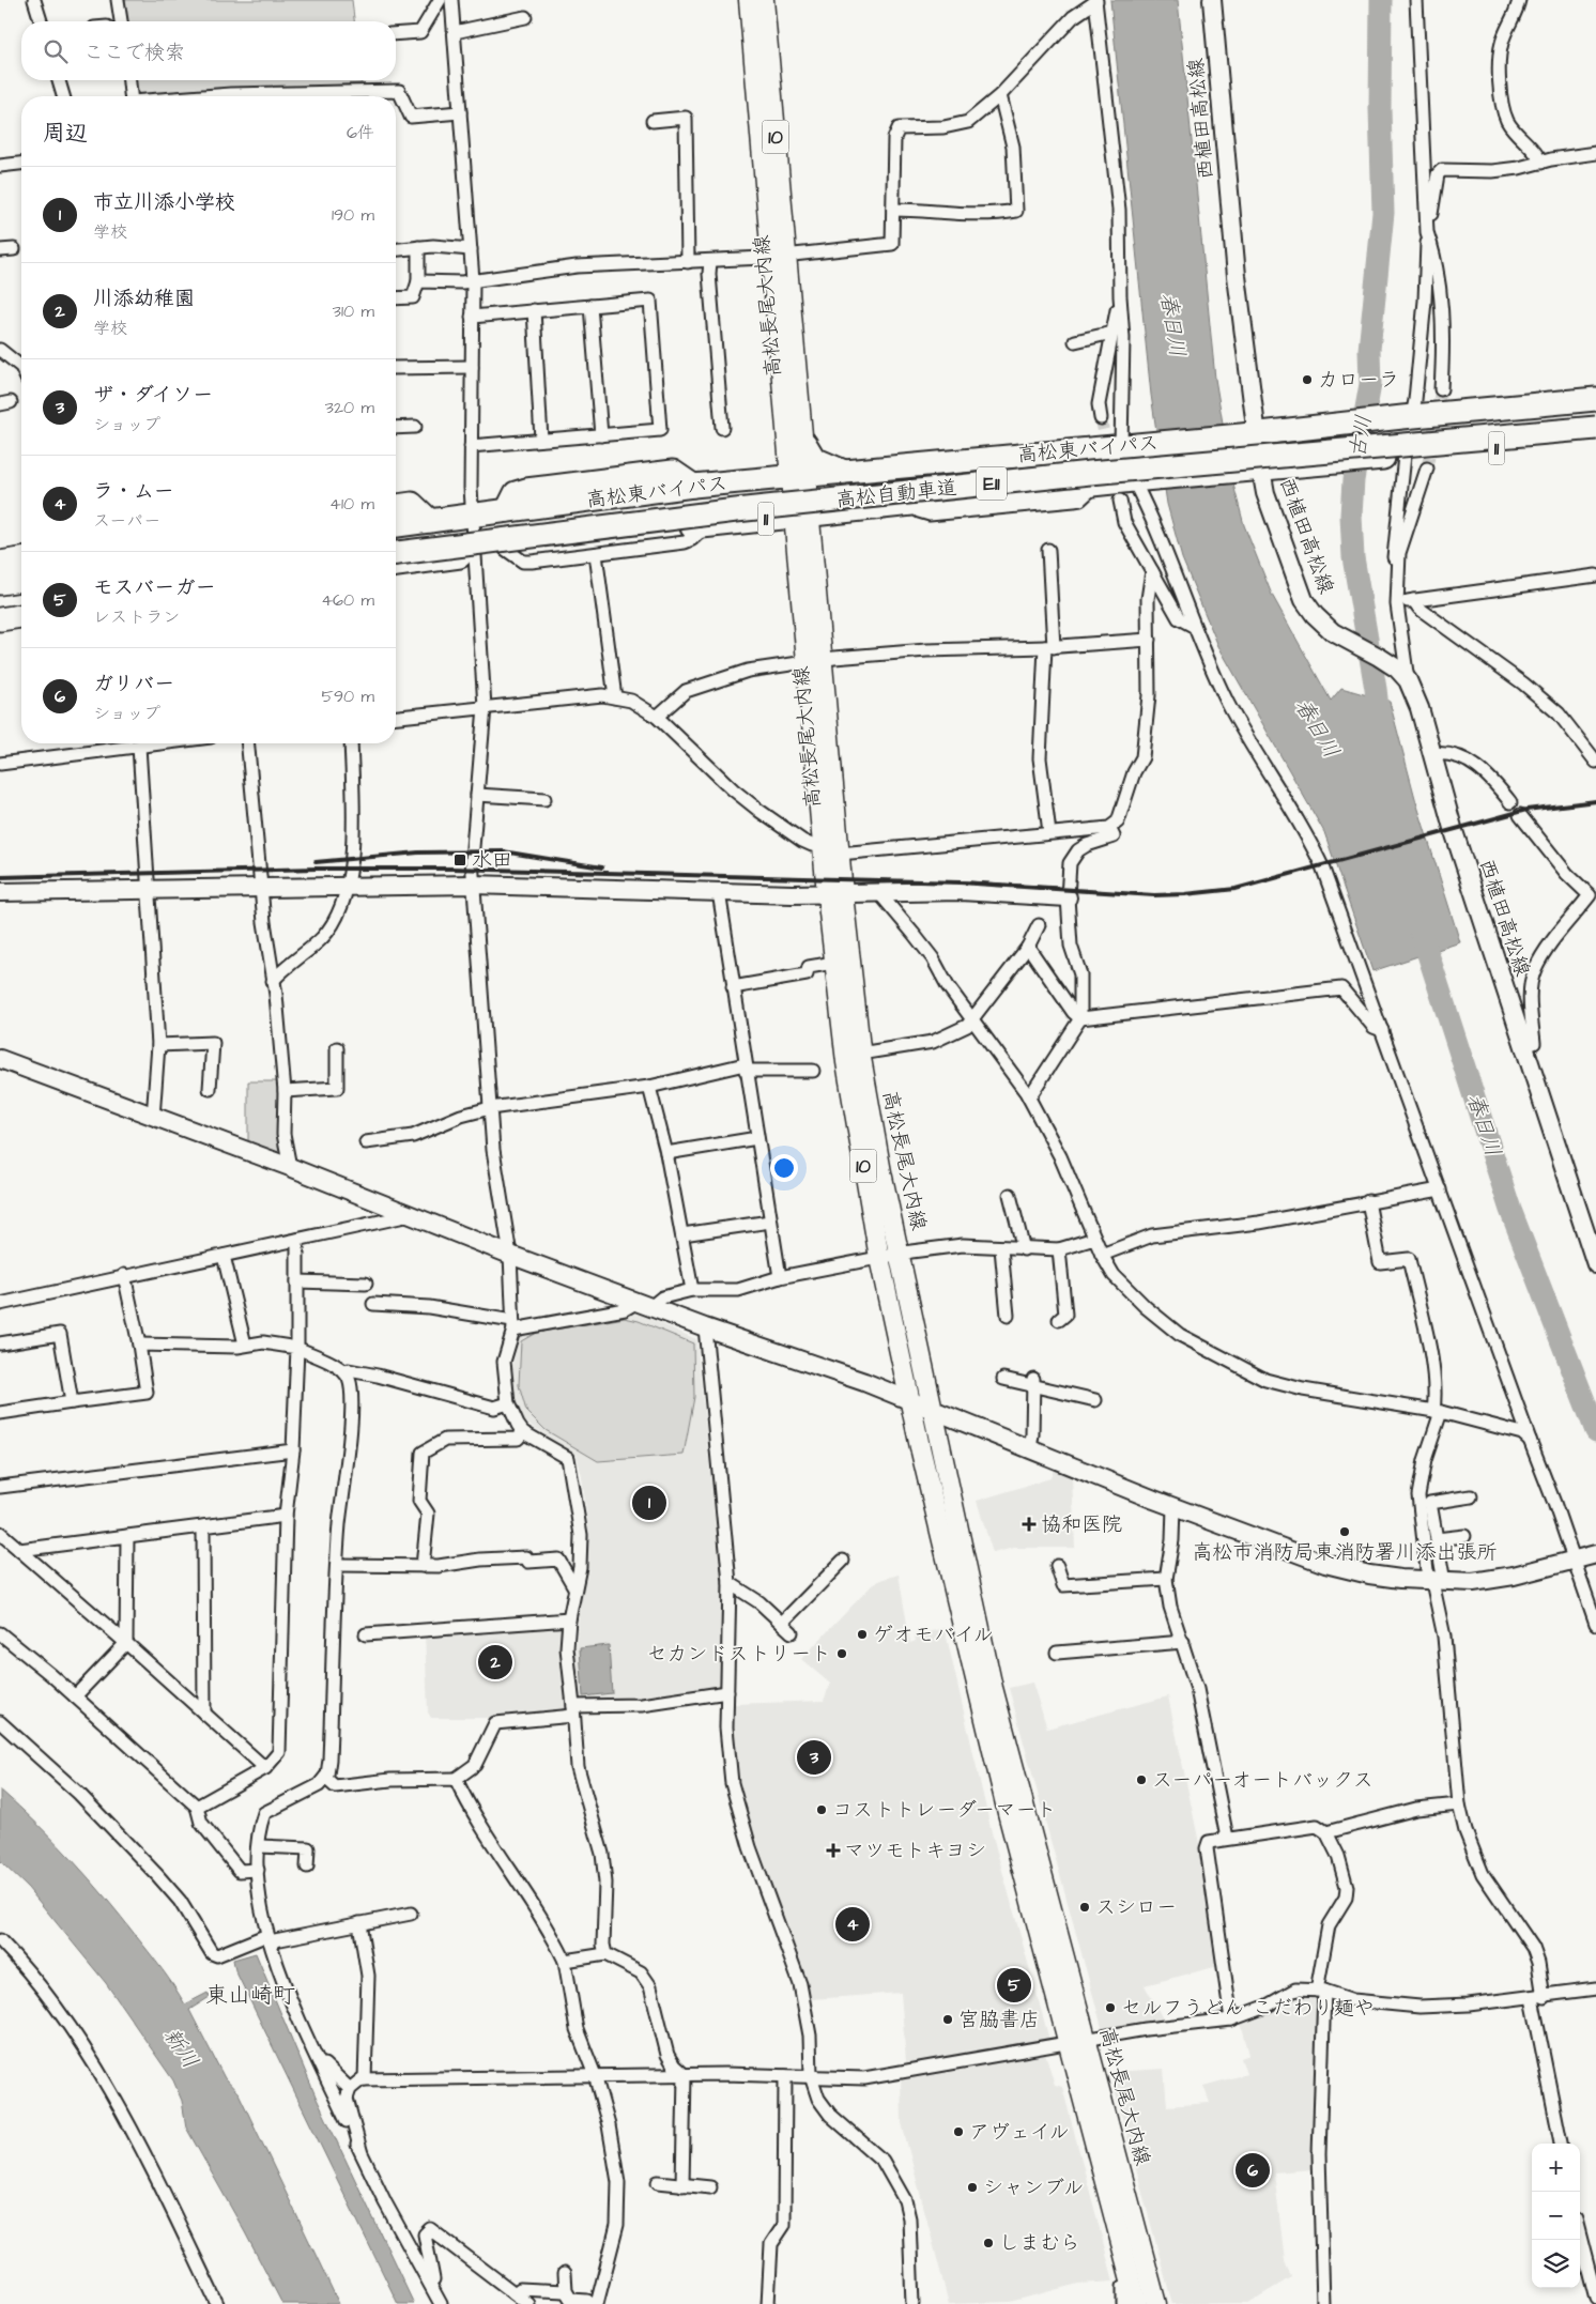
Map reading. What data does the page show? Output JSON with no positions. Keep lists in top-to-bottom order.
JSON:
{
  "streets": {
    "highway": [
      "11",
      "高松東バイパス",
      "E11",
      "高松自動車道"
    ],
    "main road": ["10", "高松長尾大内線"],
    "street": ["西植田高松線"]
  },
  "crossings": [
    ["西植田高松線", "高松東バイパス"],
    ["高松長尾大内線", "高松東バイパス"]
  ],
  "districts": ["東山崎町"],
  "water": ["春日川", "古川", "新川"],
  "places": {
    "other": [
      "カローラ",
      "高松市消防局東消防署川添出張所",
      "ゲオモバイル",
      "セカンドストリート",
      "スーパーオートバックス",
      "コストトレーダーマート",
      "スシロー",
      "セルフうどん こだわり麺や",
      "宮脇書店",
      "アヴェイル",
      "シャンブル",
      "しまむら"
    ],
    "transit": ["水田"],
    "health": ["協和医院", "マツモトキヨシ"]
  },
  "page": {
    "search": "ここで検索",
    "heading": ["周辺", "6件"],
    "list": [
      {
        "mark": "1",
        "name": "市立川添小学校",
        "note": "学校",
        "value": "190 m"
      },
      {
        "mark": "2",
        "name": "川添幼稚園",
        "note": "学校",
        "value": "310 m"
      },
      {
        "mark": "3",
        "name": "ザ・ダイソー",
        "note": "ショップ",
        "value": "320 m"
      },
      {
        "mark": "4",
        "name": "ラ・ムー",
        "note": "スーパー",
        "value": "410 m"
      },
      {
        "mark": "5",
        "name": "モスバーガー",
        "note": "レストラン",
        "value": "460 m"
      },
      {
        "mark": "6",
        "name": "ガリバー",
        "note": "ショップ",
        "value": "590 m"
      }
    ],
    "pins": [
      "1",
      "2",
      "3",
      "4",
      "5",
      "6"
    ],
    "map_buttons": ["+", "−"]
  }
}
